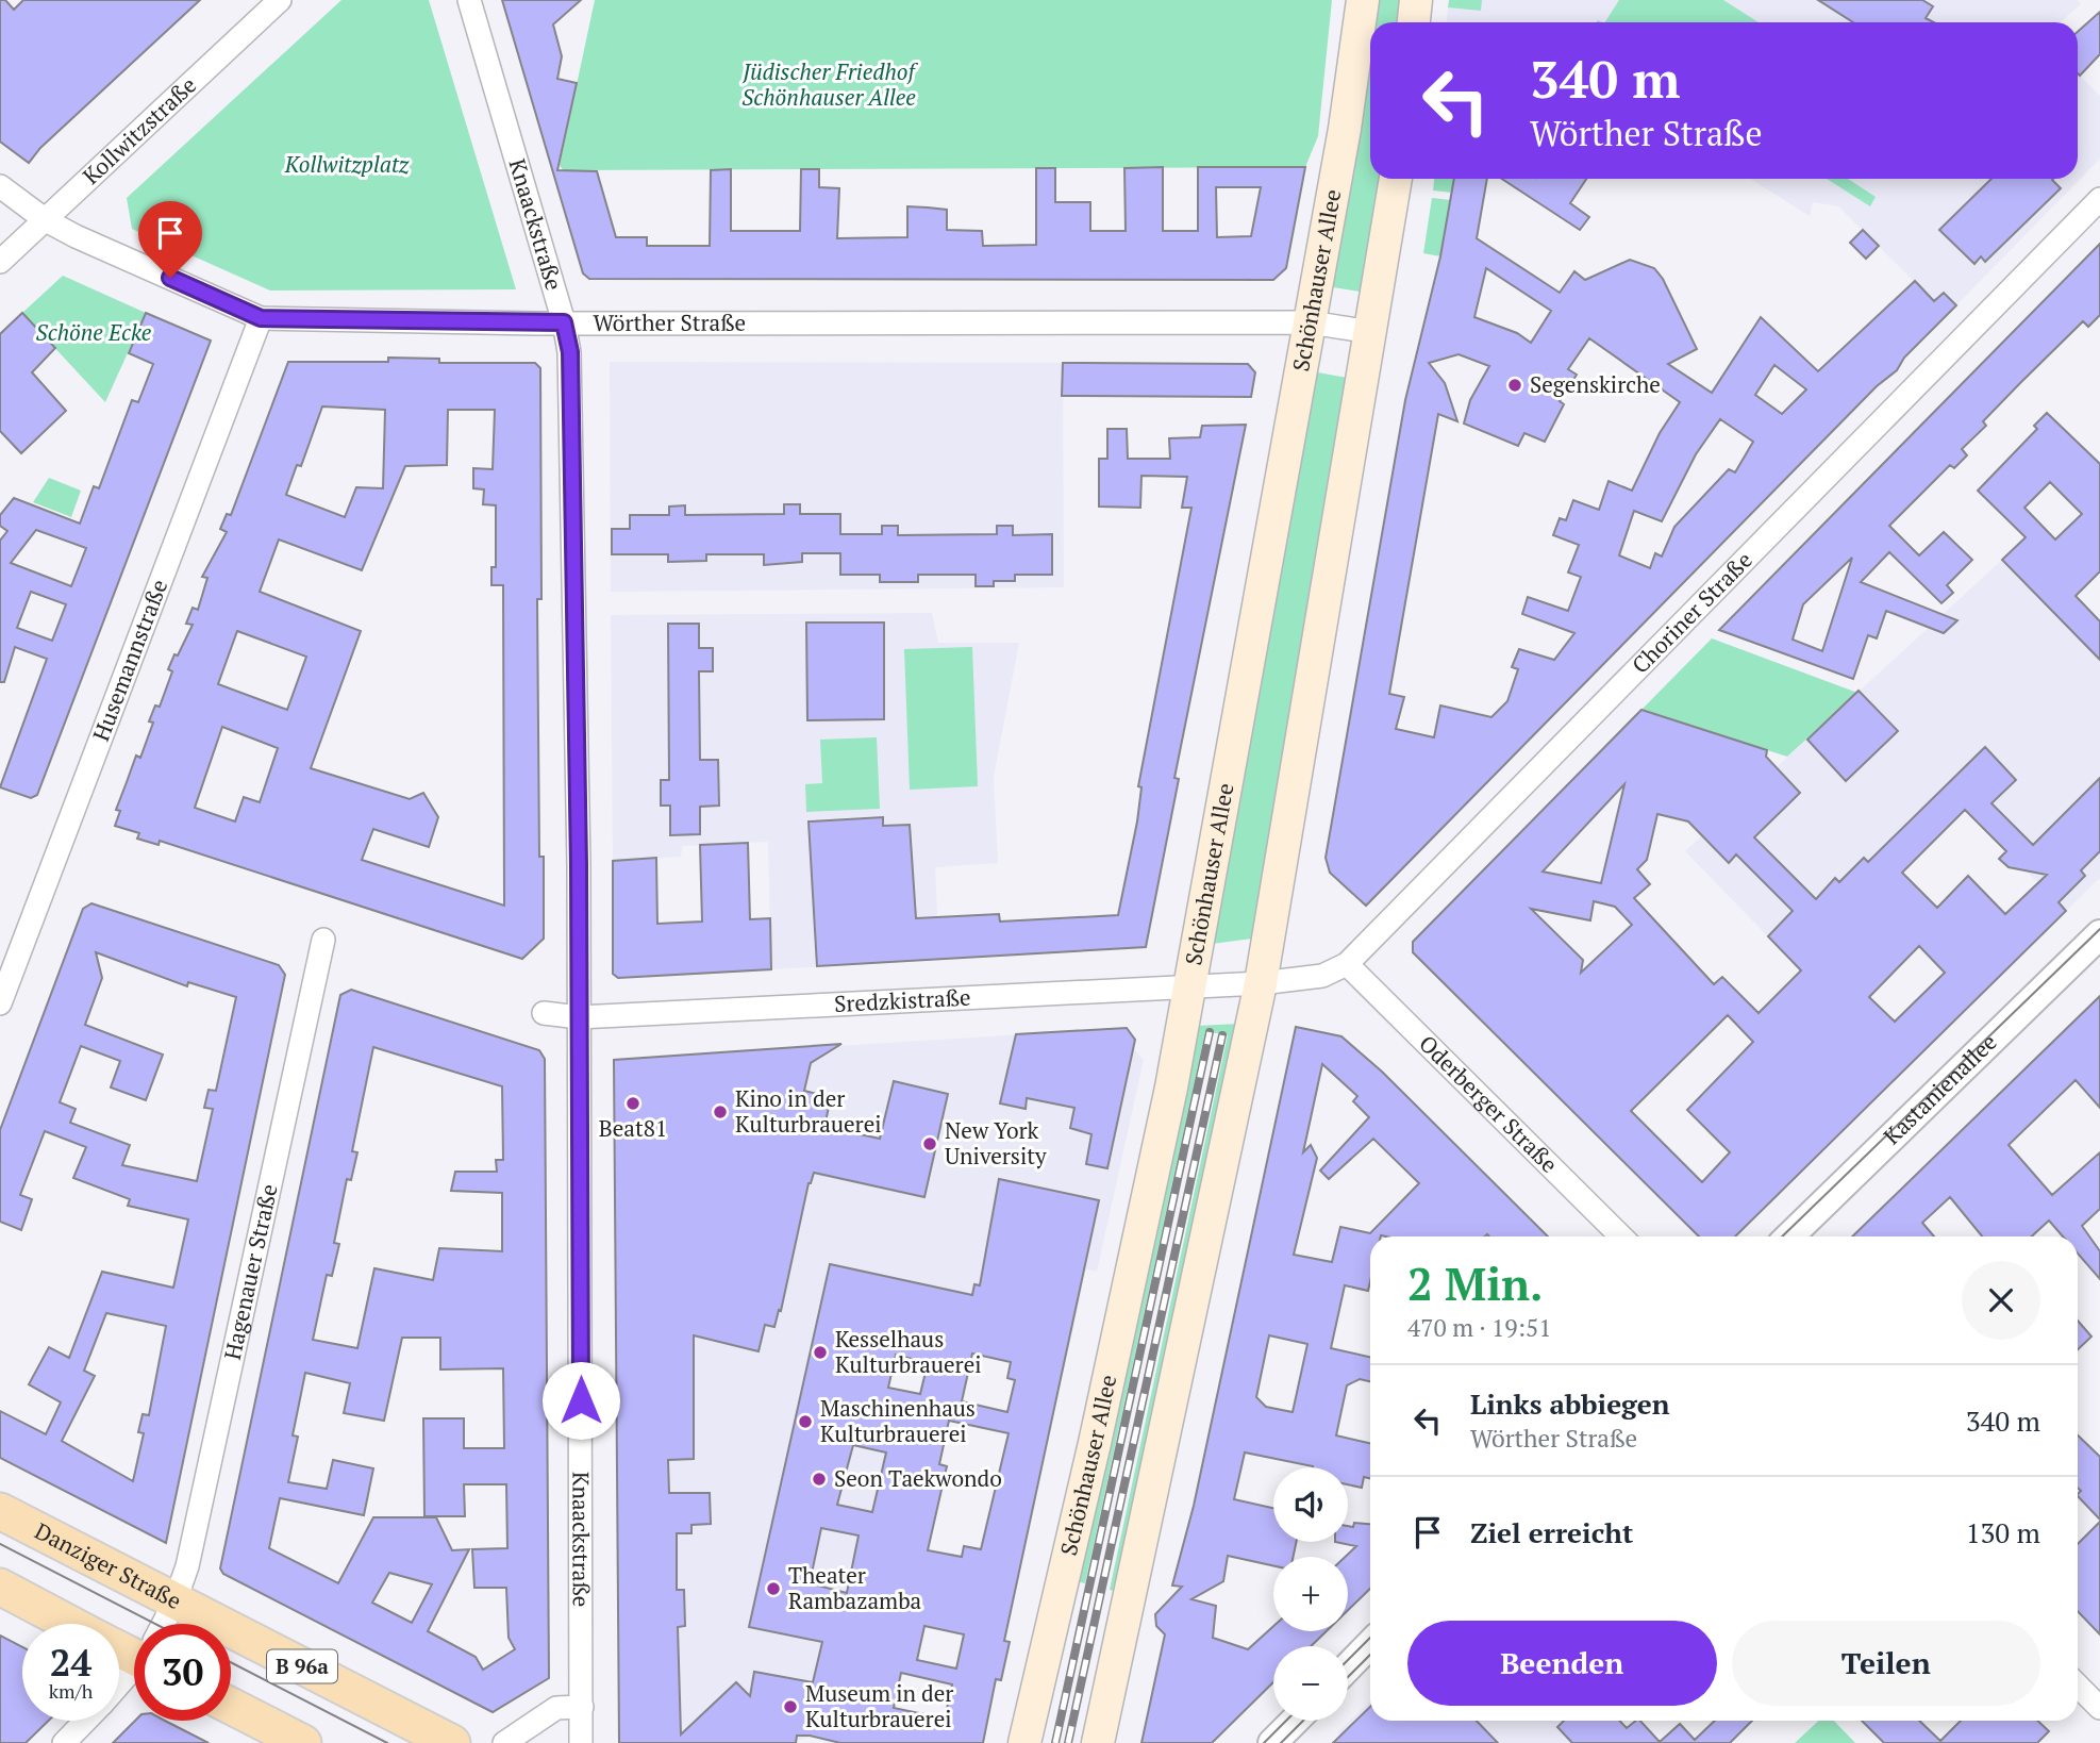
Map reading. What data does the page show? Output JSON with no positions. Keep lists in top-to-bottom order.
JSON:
{
  "streets": {
    "main road": ["Schönhauser Allee", "Danziger Straße", "B 96a"],
    "street": [
      "Kollwitzstraße",
      "Knaackstraße",
      "Wörther Straße",
      "Choriner Straße",
      "Husemannstraße",
      "Sredzkistraße",
      "Kastanienallee",
      "Oderberger Straße",
      "Hagenauer Straße"
    ]
  },
  "crossings": [
    ["Kollwitzstraße", "Wörther Straße"],
    ["Knaackstraße", "Wörther Straße"],
    ["Knaackstraße", "Sredzkistraße"],
    ["Schönhauser Allee", "Wörther Straße"],
    ["Schönhauser Allee", "Sredzkistraße"],
    ["Wörther Straße", "Husemannstraße"],
    ["Choriner Straße", "Sredzkistraße"],
    ["Choriner Straße", "Oderberger Straße"],
    ["Hagenauer Straße", "Danziger Straße"]
  ],
  "parks": ["Jüdischer Friedhof Schönhauser Allee", "Kollwitzplatz", "Schöne Ecke"],
  "places": [
    "Segenskirche",
    "Beat81",
    "Kino in der Kulturbrauerei",
    "New York University",
    "Kesselhaus Kulturbrauerei",
    "Maschinenhaus Kulturbrauerei",
    "Seon Taekwondo",
    "Theater Rambazamba",
    "Museum in der Kulturbrauerei"
  ],
  "page": {
    "turn": ["340 m", "Wörther Straße"],
    "heading": ["2 Min.", "470 m · 19:51"],
    "list": [
      {
        "name": "Links abbiegen",
        "note": "Wörther Straße",
        "value": "340 m"
      },
      {
        "name": "Ziel erreicht",
        "value": "130 m"
      }
    ],
    "map_buttons": ["+", "−"],
    "buttons": ["Beenden", "Teilen"],
    "speed": "24 km/h",
    "limit": "30"
  }
}
